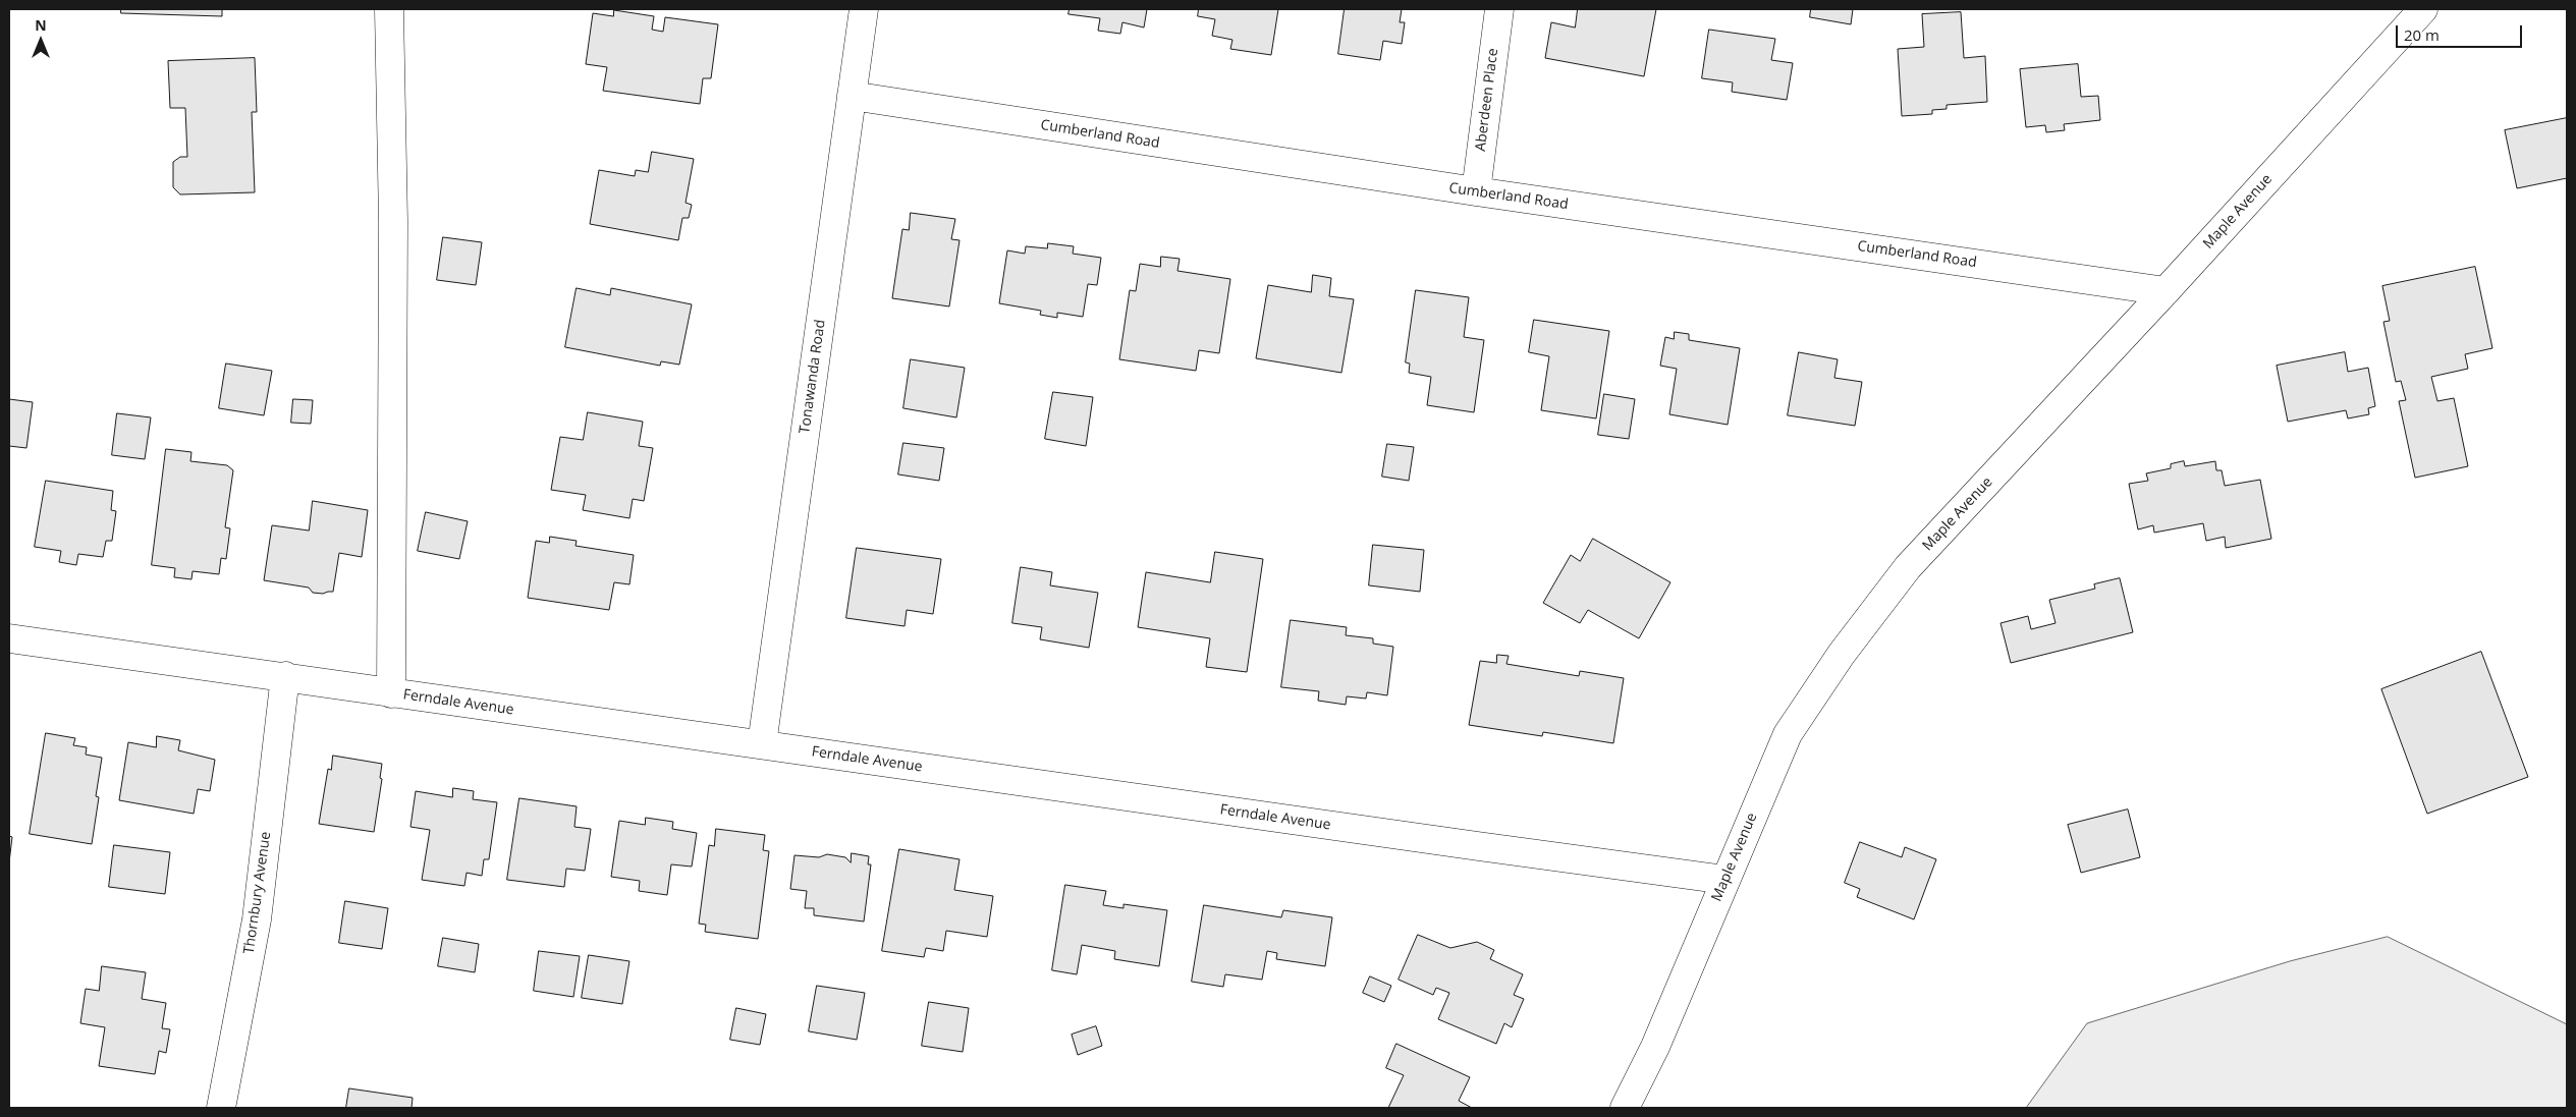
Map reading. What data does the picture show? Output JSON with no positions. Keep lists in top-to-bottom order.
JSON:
{
  "streets": {
    "street": [
      "Aberdeen Place",
      "Cumberland Road",
      "Maple Avenue",
      "Tonawanda Road",
      "Ferndale Avenue",
      "Thornbury Avenue"
    ]
  },
  "crossings": [
    ["Aberdeen Place", "Cumberland Road"],
    ["Cumberland Road", "Maple Avenue"],
    ["Cumberland Road", "Tonawanda Road"],
    ["Maple Avenue", "Ferndale Avenue"],
    ["Tonawanda Road", "Ferndale Avenue"],
    ["Ferndale Avenue", "Thornbury Avenue"]
  ],
  "scale_bar": "20 m",
  "north": "top"
}
